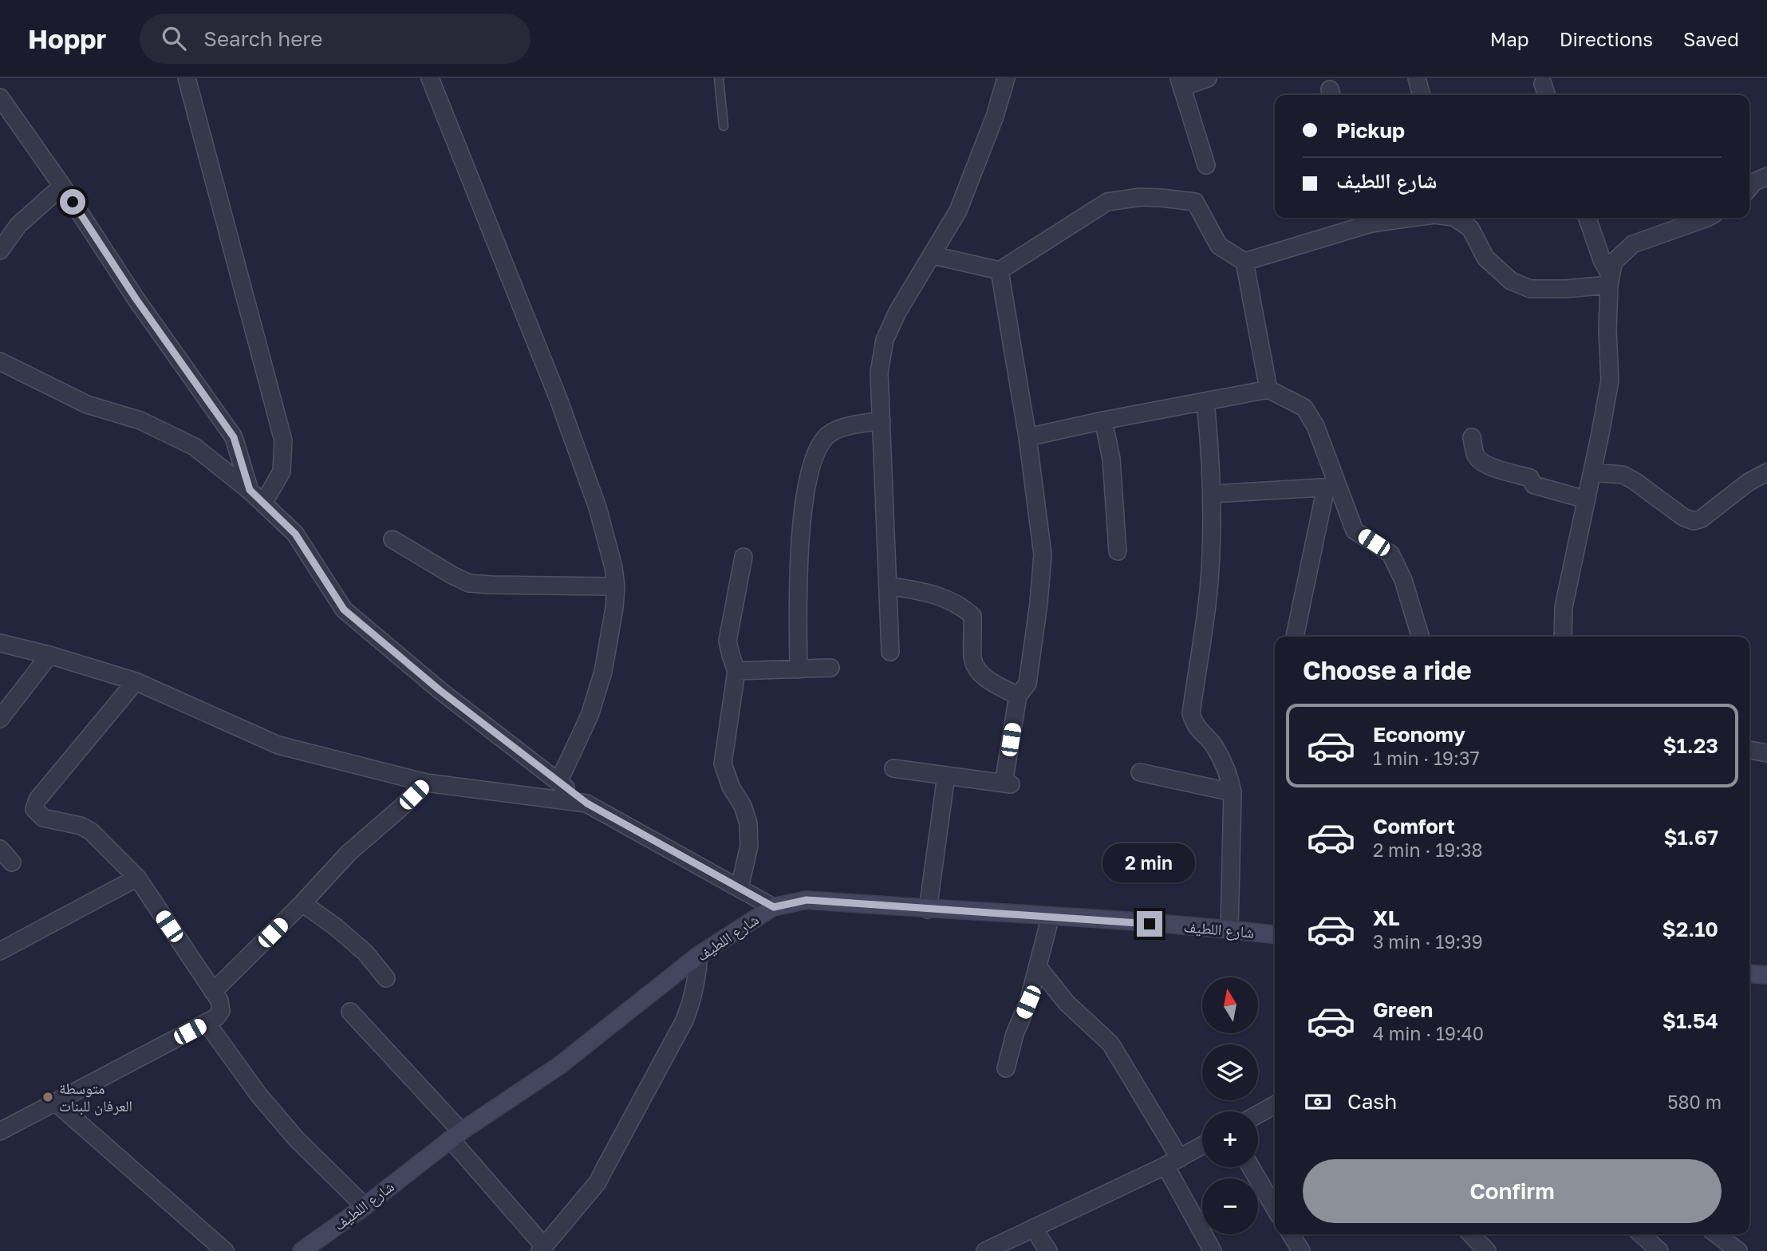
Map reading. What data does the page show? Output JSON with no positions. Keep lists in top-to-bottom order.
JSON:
{
  "streets": {
    "street": ["شارع اللطيف"]
  },
  "places": ["متوسطة العرفان للبنات"],
  "north": "top",
  "page": {
    "header": "Hoppr",
    "search": "Search here",
    "nav": ["Map", "Directions", "Saved"],
    "banner": ["Pickup", "شارع اللطيف"],
    "heading": "Choose a ride",
    "list": [
      {
        "name": "Economy",
        "note": "1 min · 19:37",
        "value": "$1.23"
      },
      {
        "name": "Comfort",
        "note": "2 min · 19:38",
        "value": "$1.67"
      },
      {
        "name": "XL",
        "note": "3 min · 19:39",
        "value": "$2.10"
      },
      {
        "name": "Green",
        "note": "4 min · 19:40",
        "value": "$1.54"
      }
    ],
    "bubble": "2 min",
    "map_buttons": ["+", "−"],
    "pay": ["Cash", "580 m"],
    "buttons": "Confirm"
  }
}
